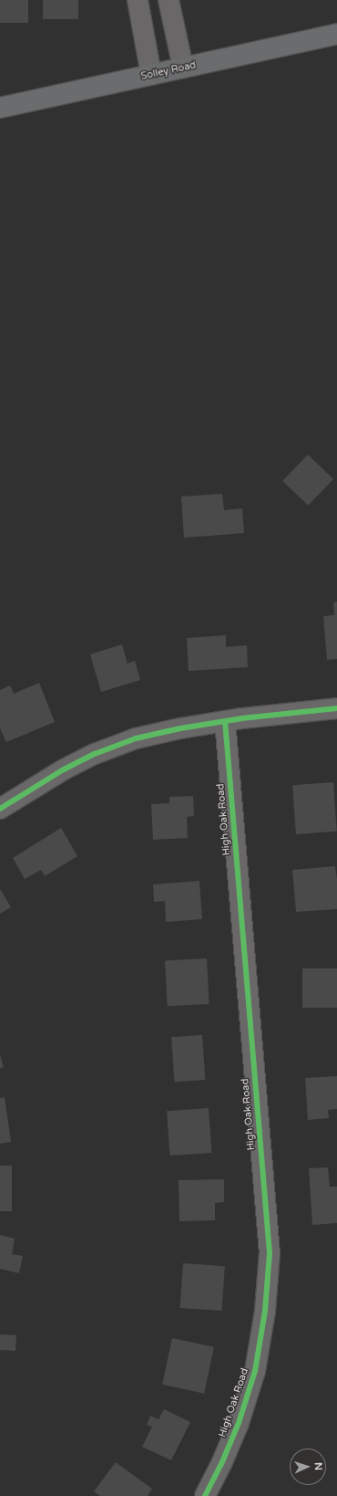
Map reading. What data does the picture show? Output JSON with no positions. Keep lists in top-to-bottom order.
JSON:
{
  "streets": {
    "main road": ["Solley Road"],
    "street": ["High Oak Road"]
  },
  "north": "right"
}
